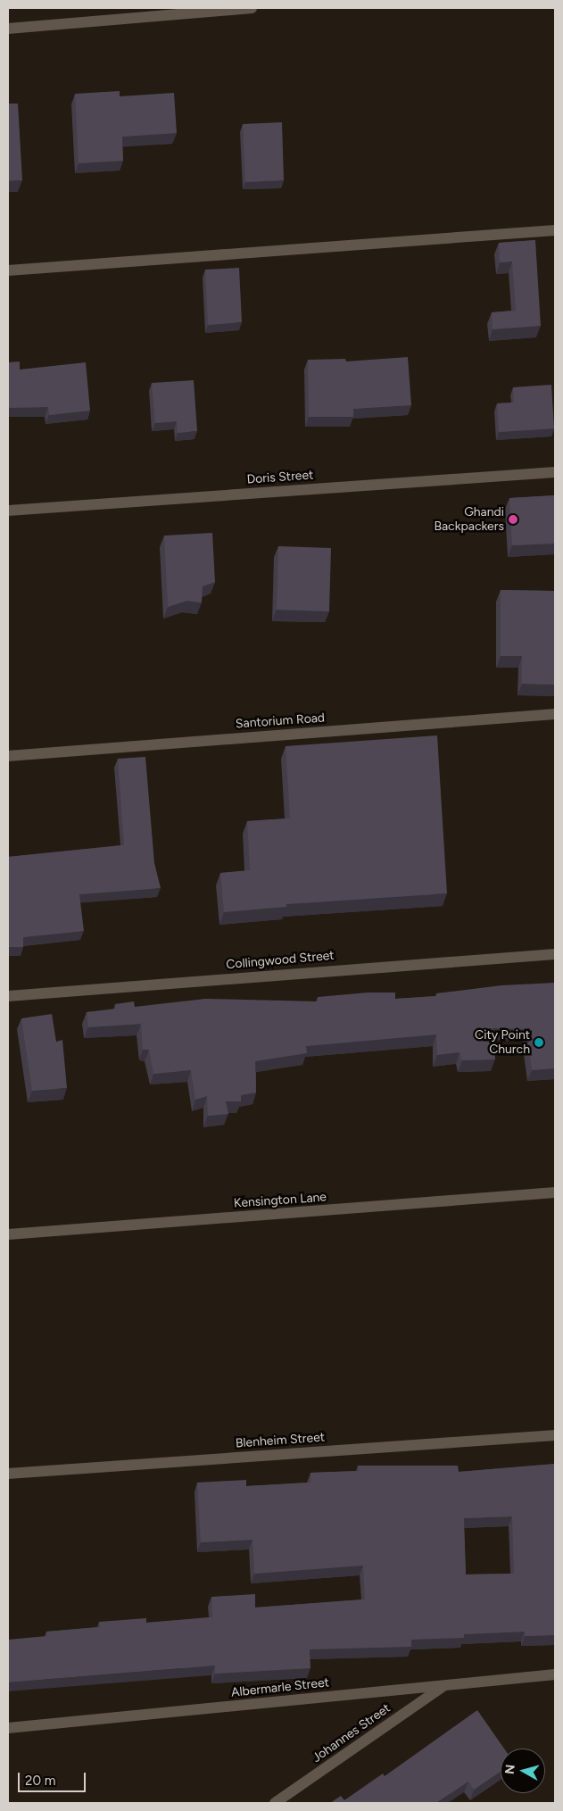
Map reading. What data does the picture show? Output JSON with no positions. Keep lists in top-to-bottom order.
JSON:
{
  "streets": {
    "street": [
      "Doris Street",
      "Santorium Road",
      "Collingwood Street",
      "Kensington Lane",
      "Blenheim Street",
      "Albermarle Street",
      "Johannes Street"
    ]
  },
  "crossings": [
    ["Albermarle Street", "Johannes Street"]
  ],
  "places": ["Ghandi Backpackers", "City Point Church"],
  "scale_bar": "20 m",
  "north": "left"
}
